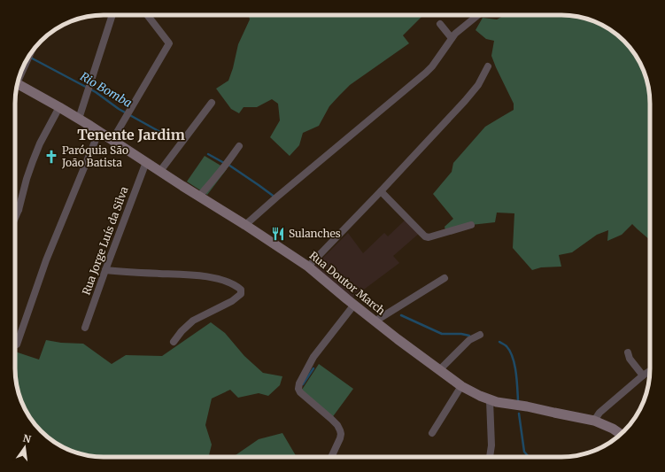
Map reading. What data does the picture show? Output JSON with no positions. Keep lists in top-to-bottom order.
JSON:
{
  "streets": {
    "main road": ["Rua Doutor March"],
    "street": ["Rua Jorge Luís da Silva"]
  },
  "crossings": [
    ["Rua Jorge Luís da Silva", "Rua Doutor March"]
  ],
  "districts": ["Tenente Jardim"],
  "water": ["Rio Bomba"],
  "places": {
    "church": ["Paróquia São João Batista"],
    "restaurant": ["Sulanches"]
  },
  "north": "top"
}
